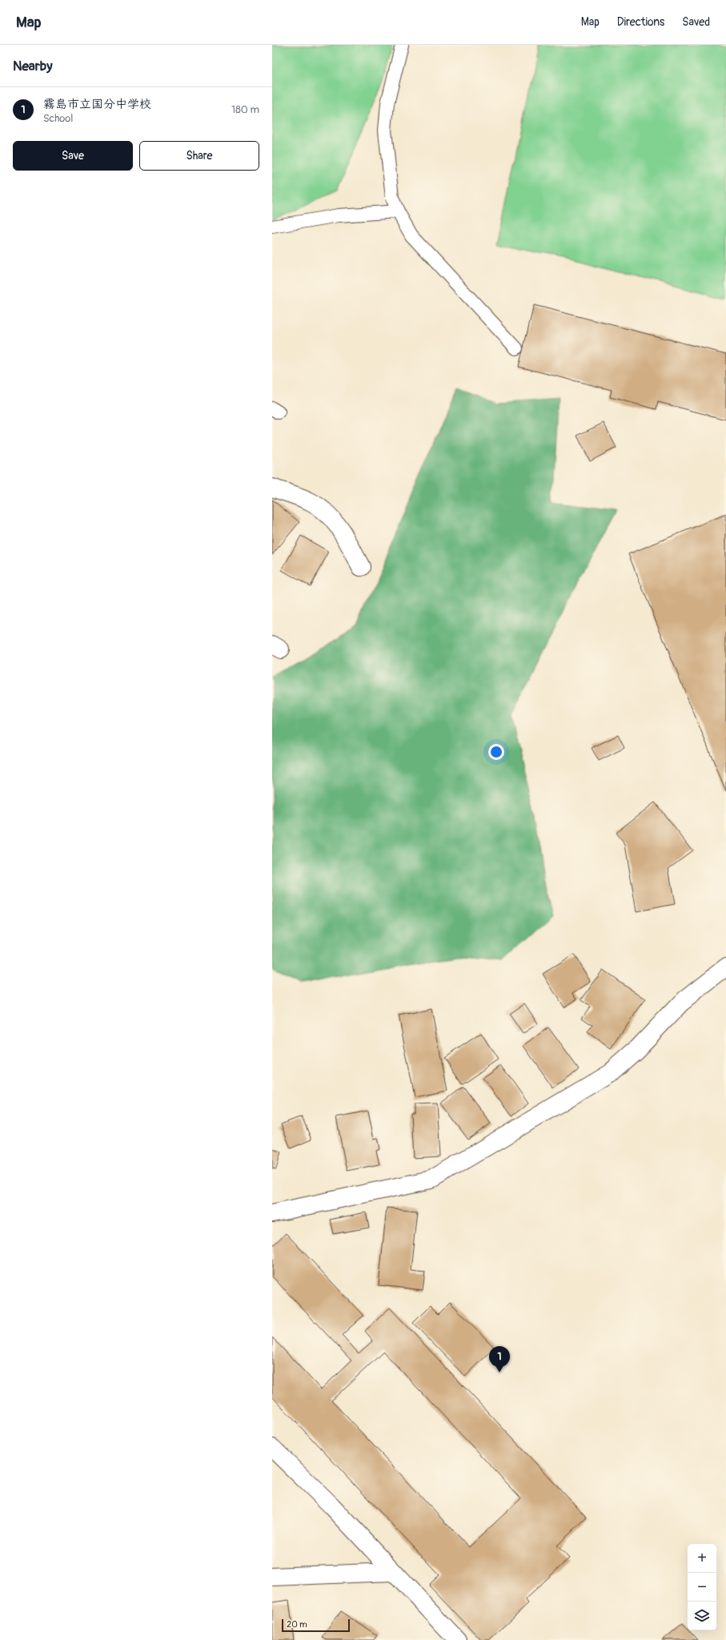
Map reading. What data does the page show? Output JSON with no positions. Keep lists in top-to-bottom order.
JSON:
{
  "scale_bar": "20 m",
  "page": {
    "header": "Map",
    "nav": ["Map", "Directions", "Saved"],
    "heading": "Nearby",
    "list": [
      {
        "mark": "1",
        "name": "霧島市立国分中学校",
        "note": "School",
        "value": "180 m"
      }
    ],
    "buttons": ["Save", "Share"],
    "pins": "1",
    "map_buttons": ["+", "−"],
    "scale": "20 m"
  }
}
